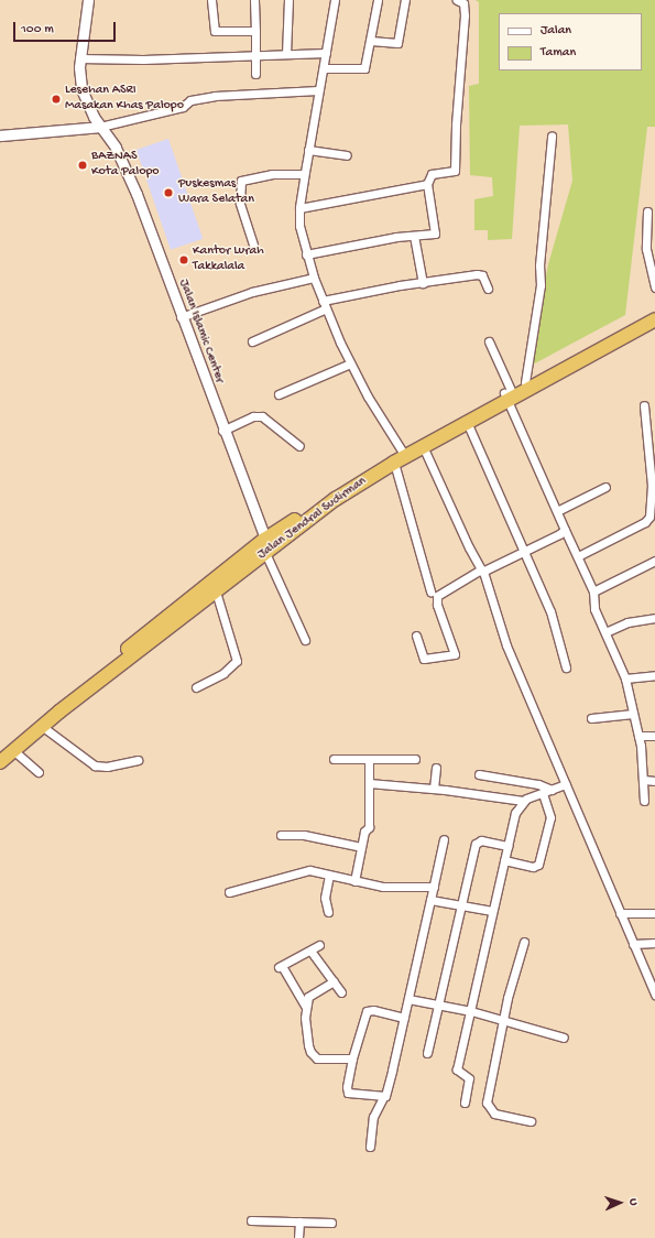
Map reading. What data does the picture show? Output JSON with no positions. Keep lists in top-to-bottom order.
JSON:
{
  "streets": {
    "highway": ["Jalan Jendral Sudirman"],
    "street": ["Jalan Islamic Center"]
  },
  "crossings": [
    ["Jalan Islamic Center", "Jalan Jendral Sudirman"]
  ],
  "places": [
    "Lesehan ASRI Masakan Khas Palopo",
    "BAZNAS Kota Palopo",
    "Puskesmas Wara Selatan",
    "Kantor Lurah Takkalala"
  ],
  "legend": ["Jalan", "Taman"],
  "scale_bar": "100 m",
  "north": "right"
}
